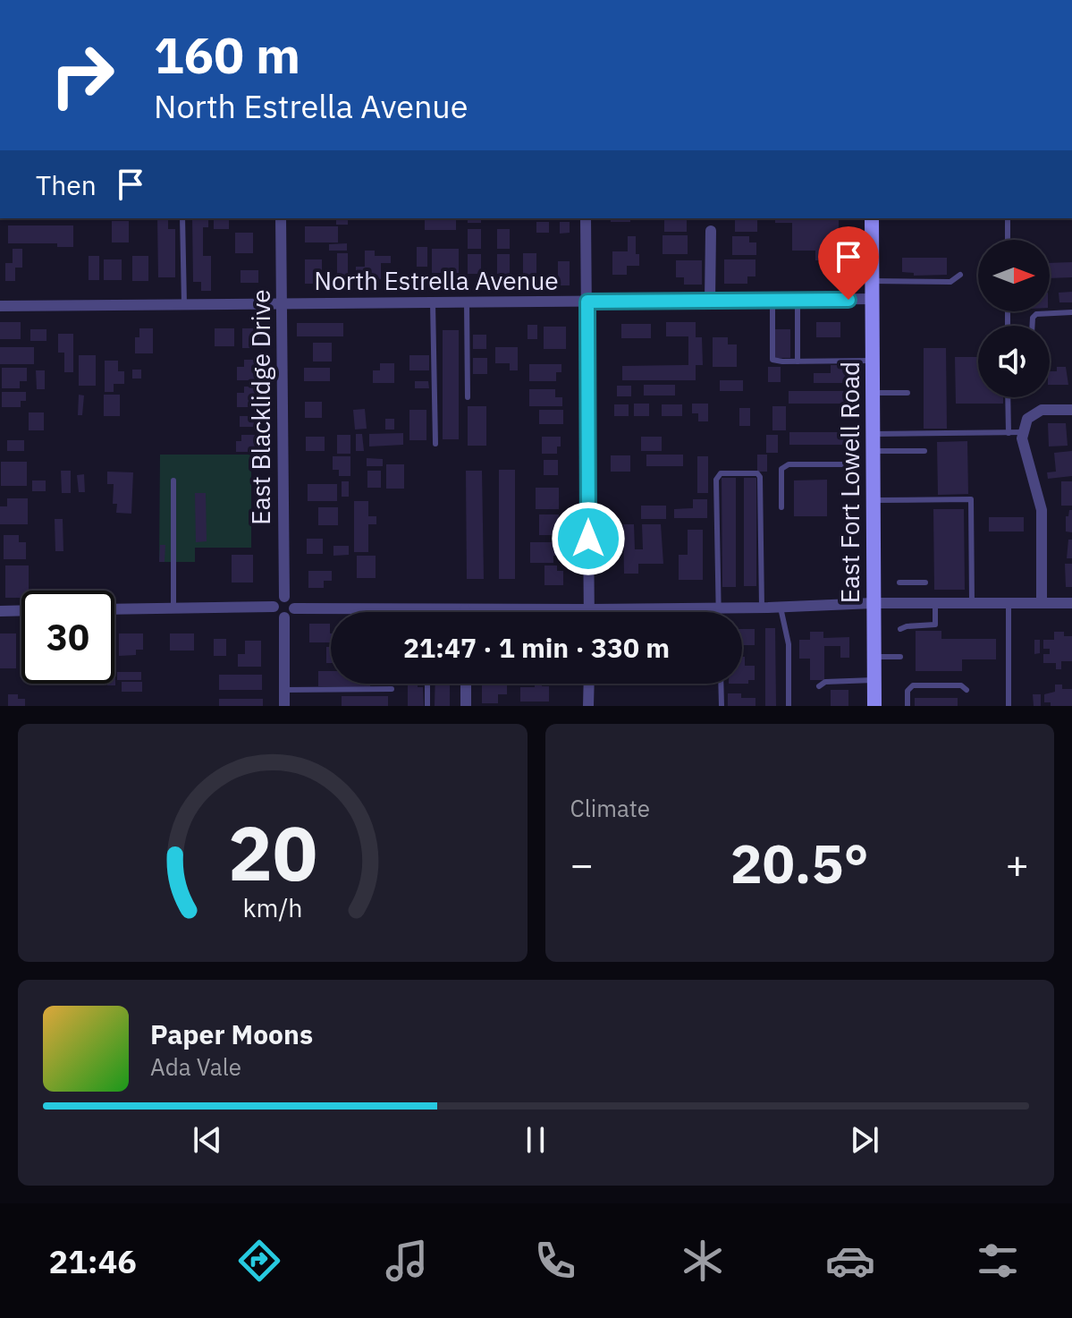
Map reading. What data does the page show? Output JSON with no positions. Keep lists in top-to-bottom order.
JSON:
{
  "streets": {
    "main road": ["East Fort Lowell Road"],
    "street": ["North Estrella Avenue", "East Blacklidge Drive"]
  },
  "crossings": [
    ["North Estrella Avenue", "East Blacklidge Drive"],
    ["North Estrella Avenue", "East Fort Lowell Road"]
  ],
  "north": "right",
  "page": {
    "turn": ["160 m", "North Estrella Avenue"],
    "then": "Then",
    "limit": "30",
    "trip": "21:47 · 1 min · 330 m",
    "tile": "Climate",
    "heat": ["−", "20.5°", "+"],
    "song": ["Paper Moons", "Ada Vale"],
    "tabs": "21:46",
    "gauge": ["20", "km/h"]
  }
}
